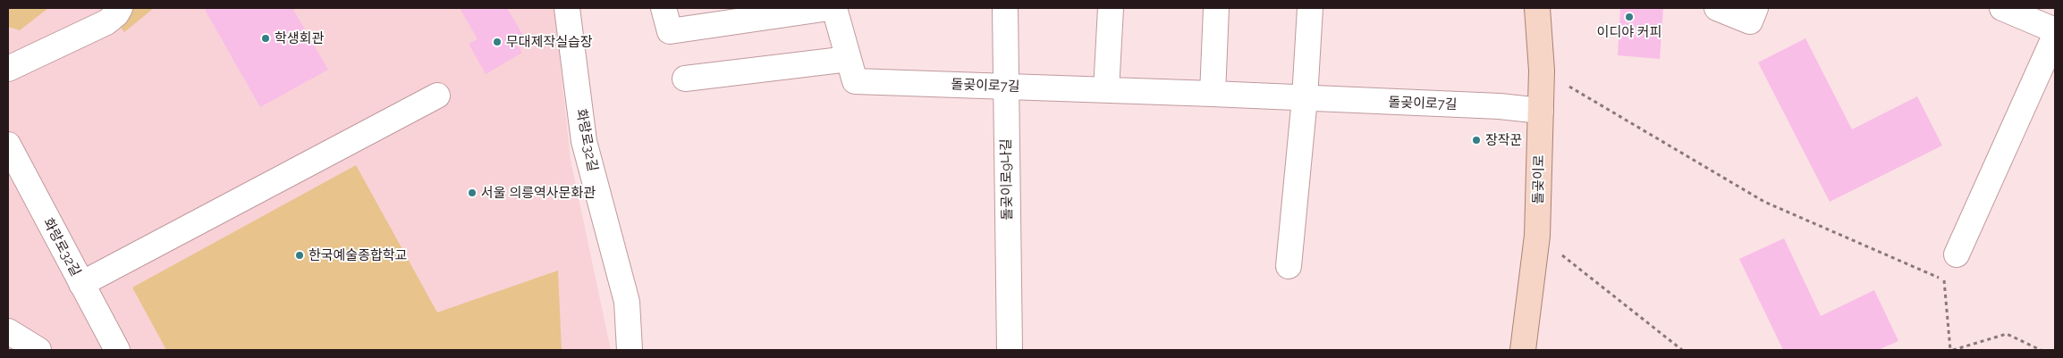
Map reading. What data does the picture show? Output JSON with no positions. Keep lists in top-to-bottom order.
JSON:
{
  "streets": {
    "main road": ["돌곶이로"],
    "street": ["돌곶이로7길", "화랑로32길", "돌곶이로9나길"]
  },
  "crossings": [
    ["돌곶이로7길", "돌곶이로9나길"],
    ["돌곶이로7길", "돌곶이로"]
  ],
  "places": [
    "이디야 커피",
    "학생회관",
    "무대제작실습장",
    "장작꾼",
    "서울 의릉역사문화관",
    "한국예술종합학교"
  ]
}
